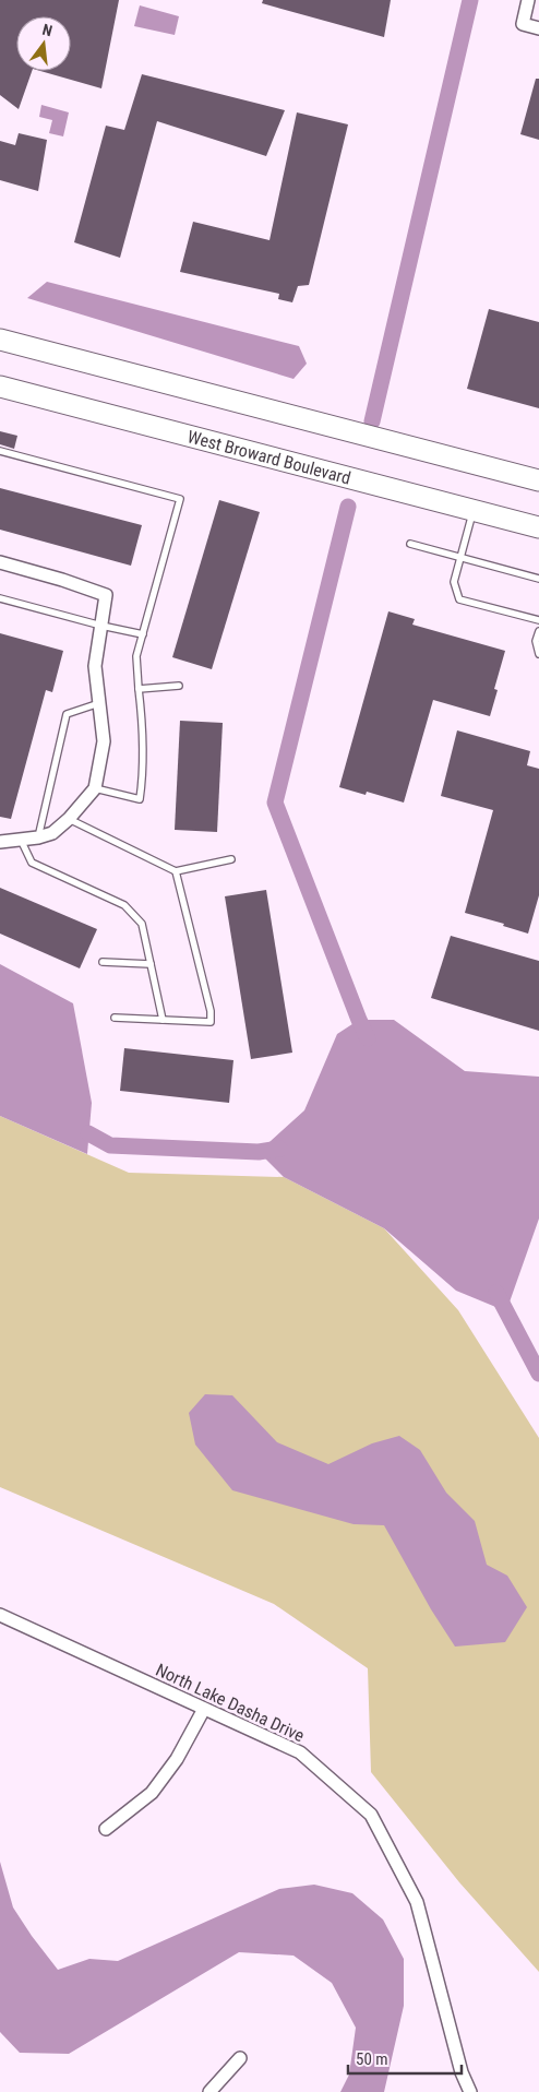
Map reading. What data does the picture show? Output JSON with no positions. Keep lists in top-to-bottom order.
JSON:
{
  "streets": {
    "main road": ["West Broward Boulevard"],
    "street": ["North Lake Dasha Drive"]
  },
  "scale_bar": "50 m",
  "north": "top"
}
